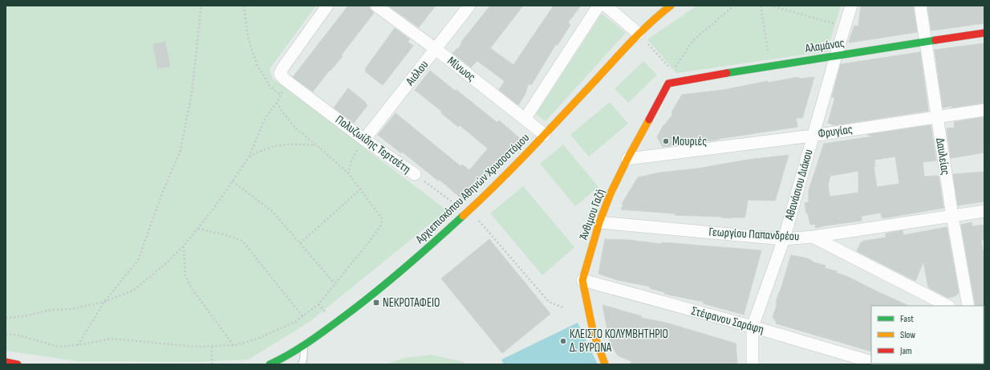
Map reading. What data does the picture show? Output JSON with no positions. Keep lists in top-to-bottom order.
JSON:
{
  "streets": {
    "street": [
      "Αλαμάνας",
      "Μίνωος",
      "Αιόλου",
      "Φρυγίας",
      "Πολυζωίδης Τερτσέτη",
      "Δαυλείας",
      "Αθανάσιου Διάκου",
      "Αρχιεπισκόπου Αθηνών Χρυσοστόμου",
      "Άνθιμου Γαζή",
      "Γεωργίου Παπανδρέου",
      "Στέφανου Σαράφη"
    ]
  },
  "crossings": [
    ["Αλαμάνας", "Δαυλείας"],
    ["Αλαμάνας", "Αθανάσιου Διάκου"],
    ["Αλαμάνας", "Άνθιμου Γαζή"],
    ["Μίνωος", "Αιόλου"],
    ["Μίνωος", "Αρχιεπισκόπου Αθηνών Χρυσοστόμου"],
    ["Αιόλου", "Πολυζωίδης Τερτσέτη"],
    ["Φρυγίας", "Δαυλείας"],
    ["Φρυγίας", "Αθανάσιου Διάκου"],
    ["Φρυγίας", "Άνθιμου Γαζή"],
    ["Πολυζωίδης Τερτσέτη", "Αρχιεπισκόπου Αθηνών Χρυσοστόμου"],
    ["Δαυλείας", "Γεωργίου Παπανδρέου"],
    ["Αθανάσιου Διάκου", "Γεωργίου Παπανδρέου"],
    ["Αθανάσιου Διάκου", "Στέφανου Σαράφη"],
    ["Άνθιμου Γαζή", "Γεωργίου Παπανδρέου"],
    ["Άνθιμου Γαζή", "Στέφανου Σαράφη"]
  ],
  "places": {
    "other": ["Μουριές", "ΚΛΕΙΣΤΟ ΚΟΛΥΜΒΗΤΗΡΙΟ Δ. ΒΥΡΩΝΑ"],
    "transit": ["ΝΕΚΡΟΤΑΦΕΙΟ"]
  },
  "legend": ["Fast", "Slow", "Jam"]
}
